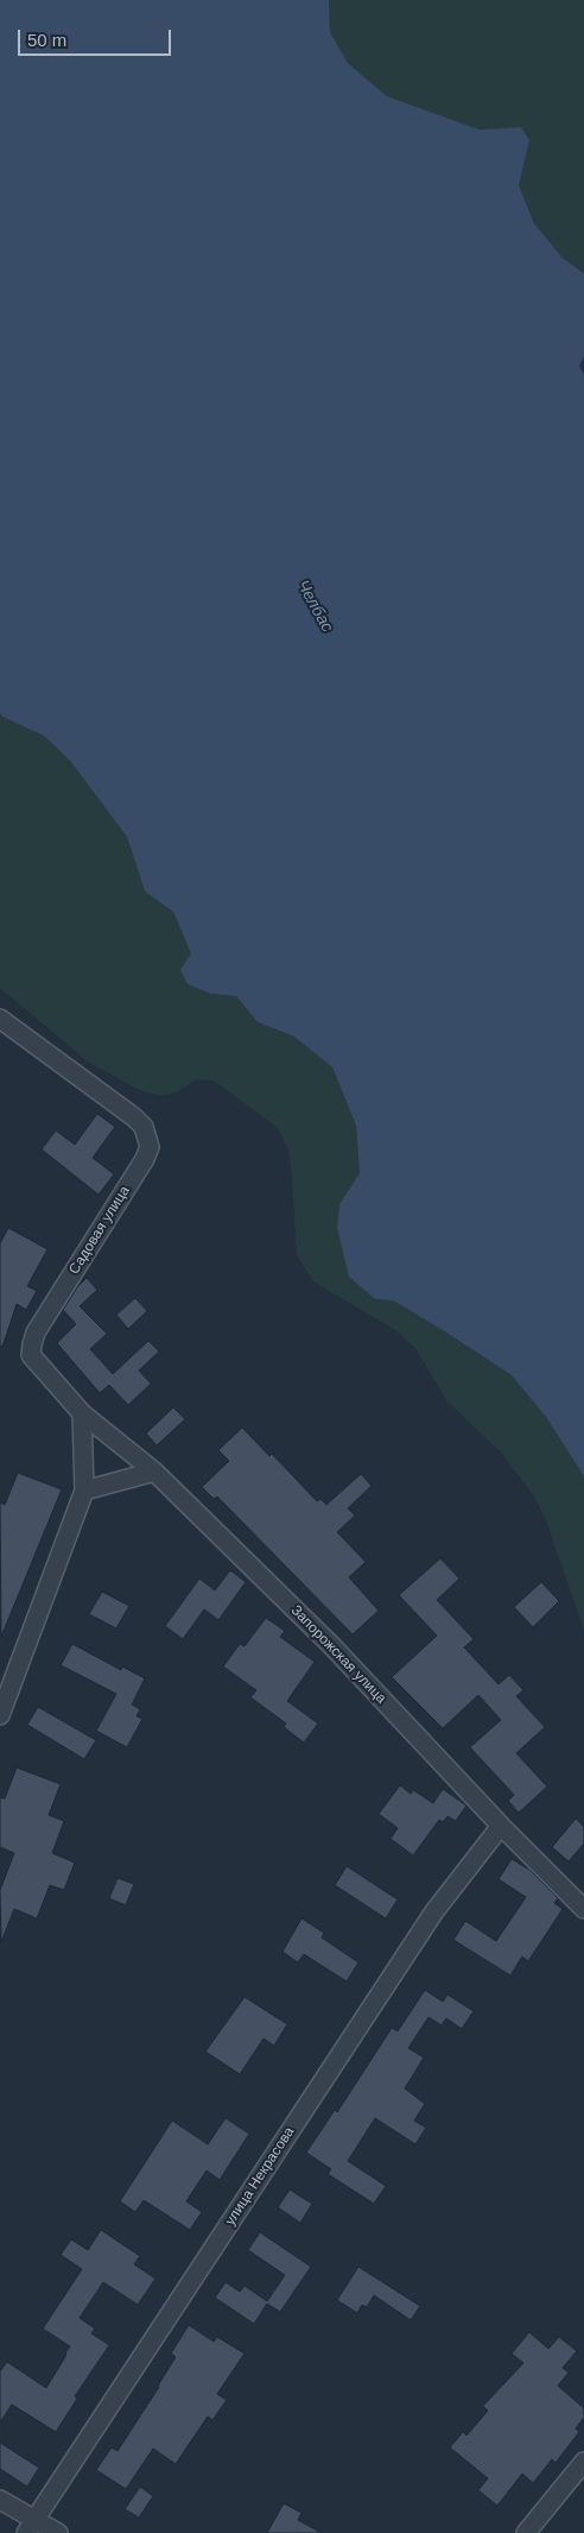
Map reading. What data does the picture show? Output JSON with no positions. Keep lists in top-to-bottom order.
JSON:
{
  "streets": {
    "street": ["Садовая улица", "Запорожская улица", "улица Некрасова"]
  },
  "crossings": [
    ["Садовая улица", "Запорожская улица"],
    ["Запорожская улица", "улица Некрасова"]
  ],
  "water": ["Челбас"],
  "scale_bar": "50 m"
}
